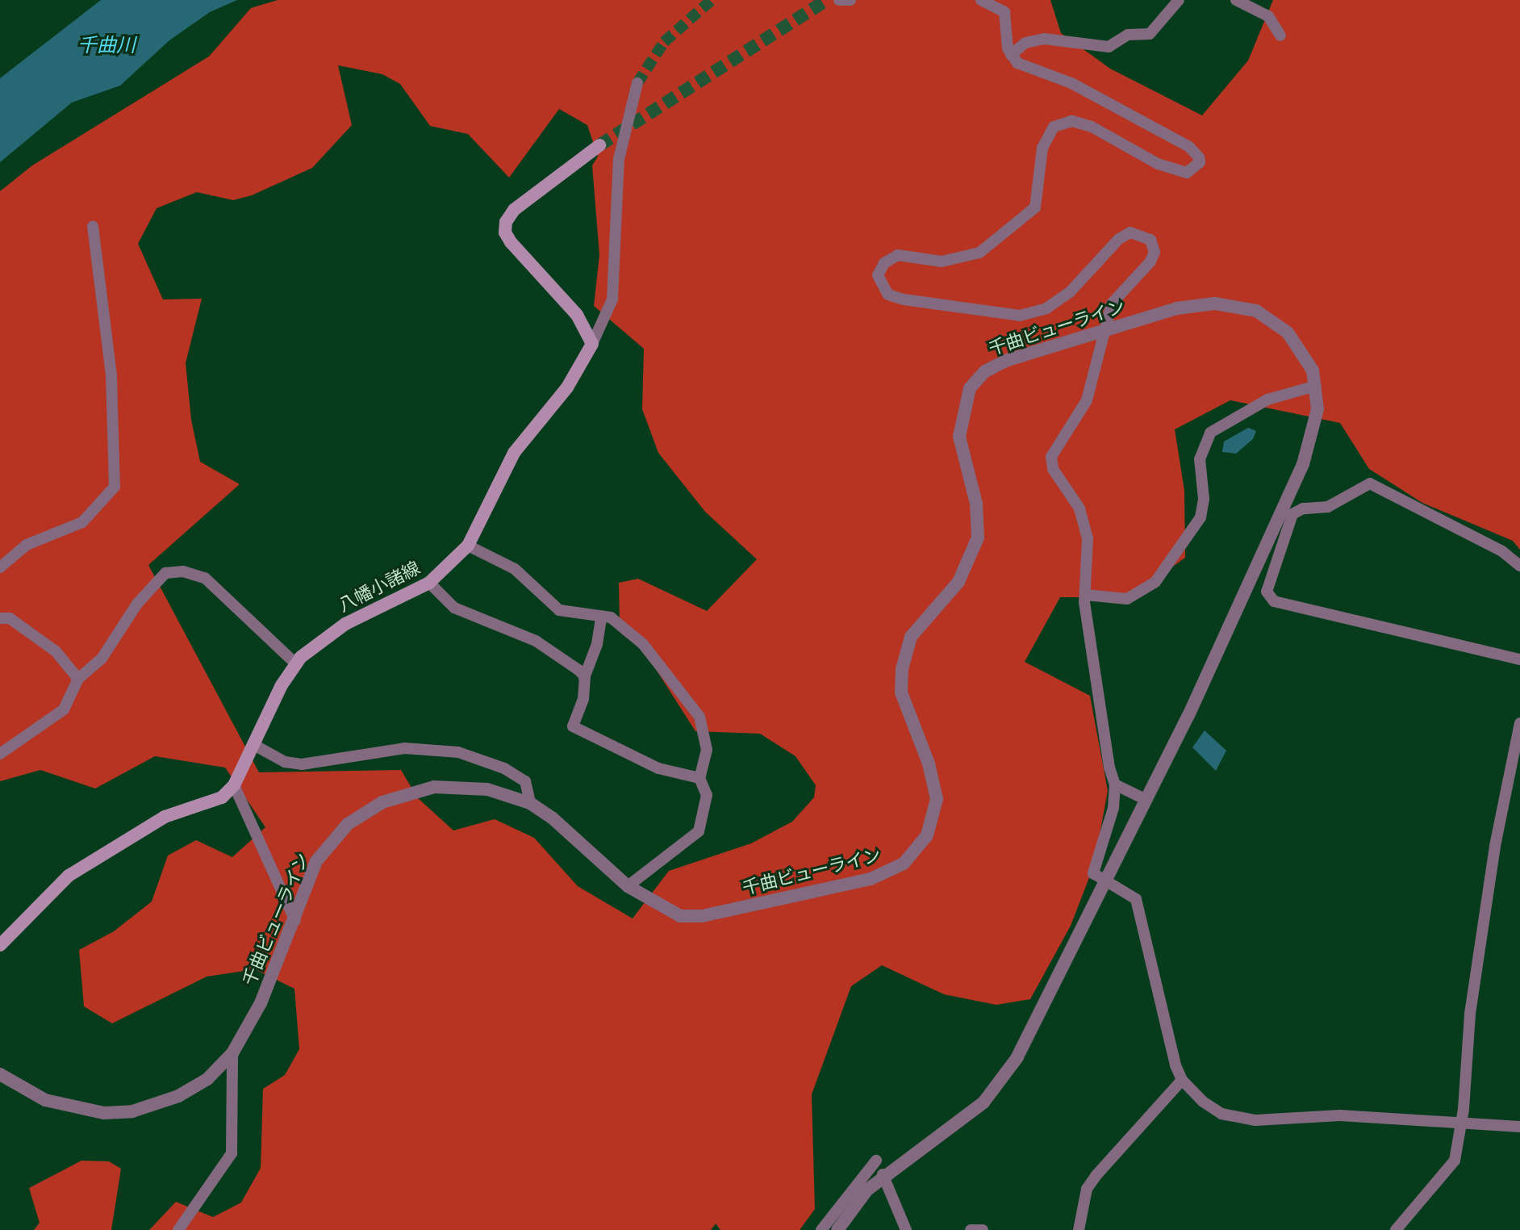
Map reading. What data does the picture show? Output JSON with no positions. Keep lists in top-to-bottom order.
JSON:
{
  "streets": {
    "main road": ["八幡小諸線"],
    "street": ["千曲ビューライン"]
  },
  "water": ["千曲川"]
}
